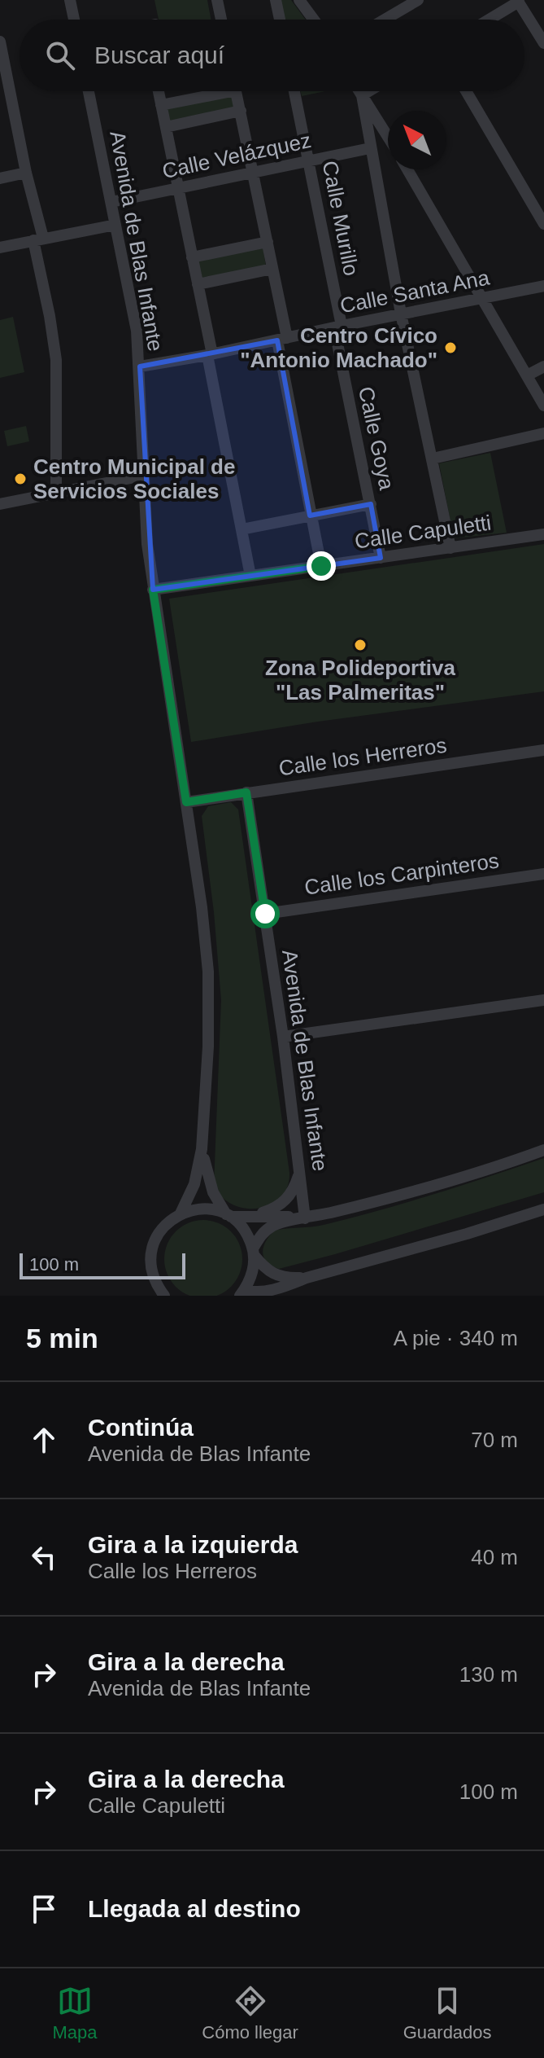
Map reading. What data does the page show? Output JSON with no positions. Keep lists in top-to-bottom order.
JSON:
{
  "streets": {
    "street": [
      "Calle Velázquez",
      "Calle Murillo",
      "Avenida de Blas Infante",
      "Calle Santa Ana",
      "Calle Goya",
      "Calle Capuletti",
      "Calle los Herreros",
      "Calle los Carpinteros"
    ]
  },
  "crossings": [
    ["Calle Velázquez", "Calle Murillo"],
    ["Calle Velázquez", "Avenida de Blas Infante"],
    ["Calle Murillo", "Calle Santa Ana"],
    ["Calle Murillo", "Calle Goya"],
    ["Avenida de Blas Infante", "Calle Santa Ana"],
    ["Avenida de Blas Infante", "Calle Capuletti"],
    ["Avenida de Blas Infante", "Calle los Herreros"],
    ["Avenida de Blas Infante", "Calle los Carpinteros"],
    ["Calle Santa Ana", "Calle Goya"],
    ["Calle Goya", "Calle Capuletti"]
  ],
  "places": ["Centro Cívico \"Antonio Machado\"", "Centro Municipal de Servicios Sociales", "Zona Polideportiva \"Las Palmeritas\""],
  "scale_bar": "100 m",
  "north": "top left",
  "page": {
    "search": "Buscar aquí",
    "scale": "100 m",
    "heading": ["5 min", "A pie · 340 m"],
    "list": [
      ["Continúa", "Avenida de Blas Infante", "70 m"],
      ["Gira a la izquierda", "Calle los Herreros", "40 m"],
      ["Gira a la derecha", "Avenida de Blas Infante", "130 m"],
      ["Gira a la derecha", "Calle Capuletti", "100 m"],
      "Llegada al destino"
    ],
    "nav": ["Mapa", "Cómo llegar", "Guardados"]
  }
}
